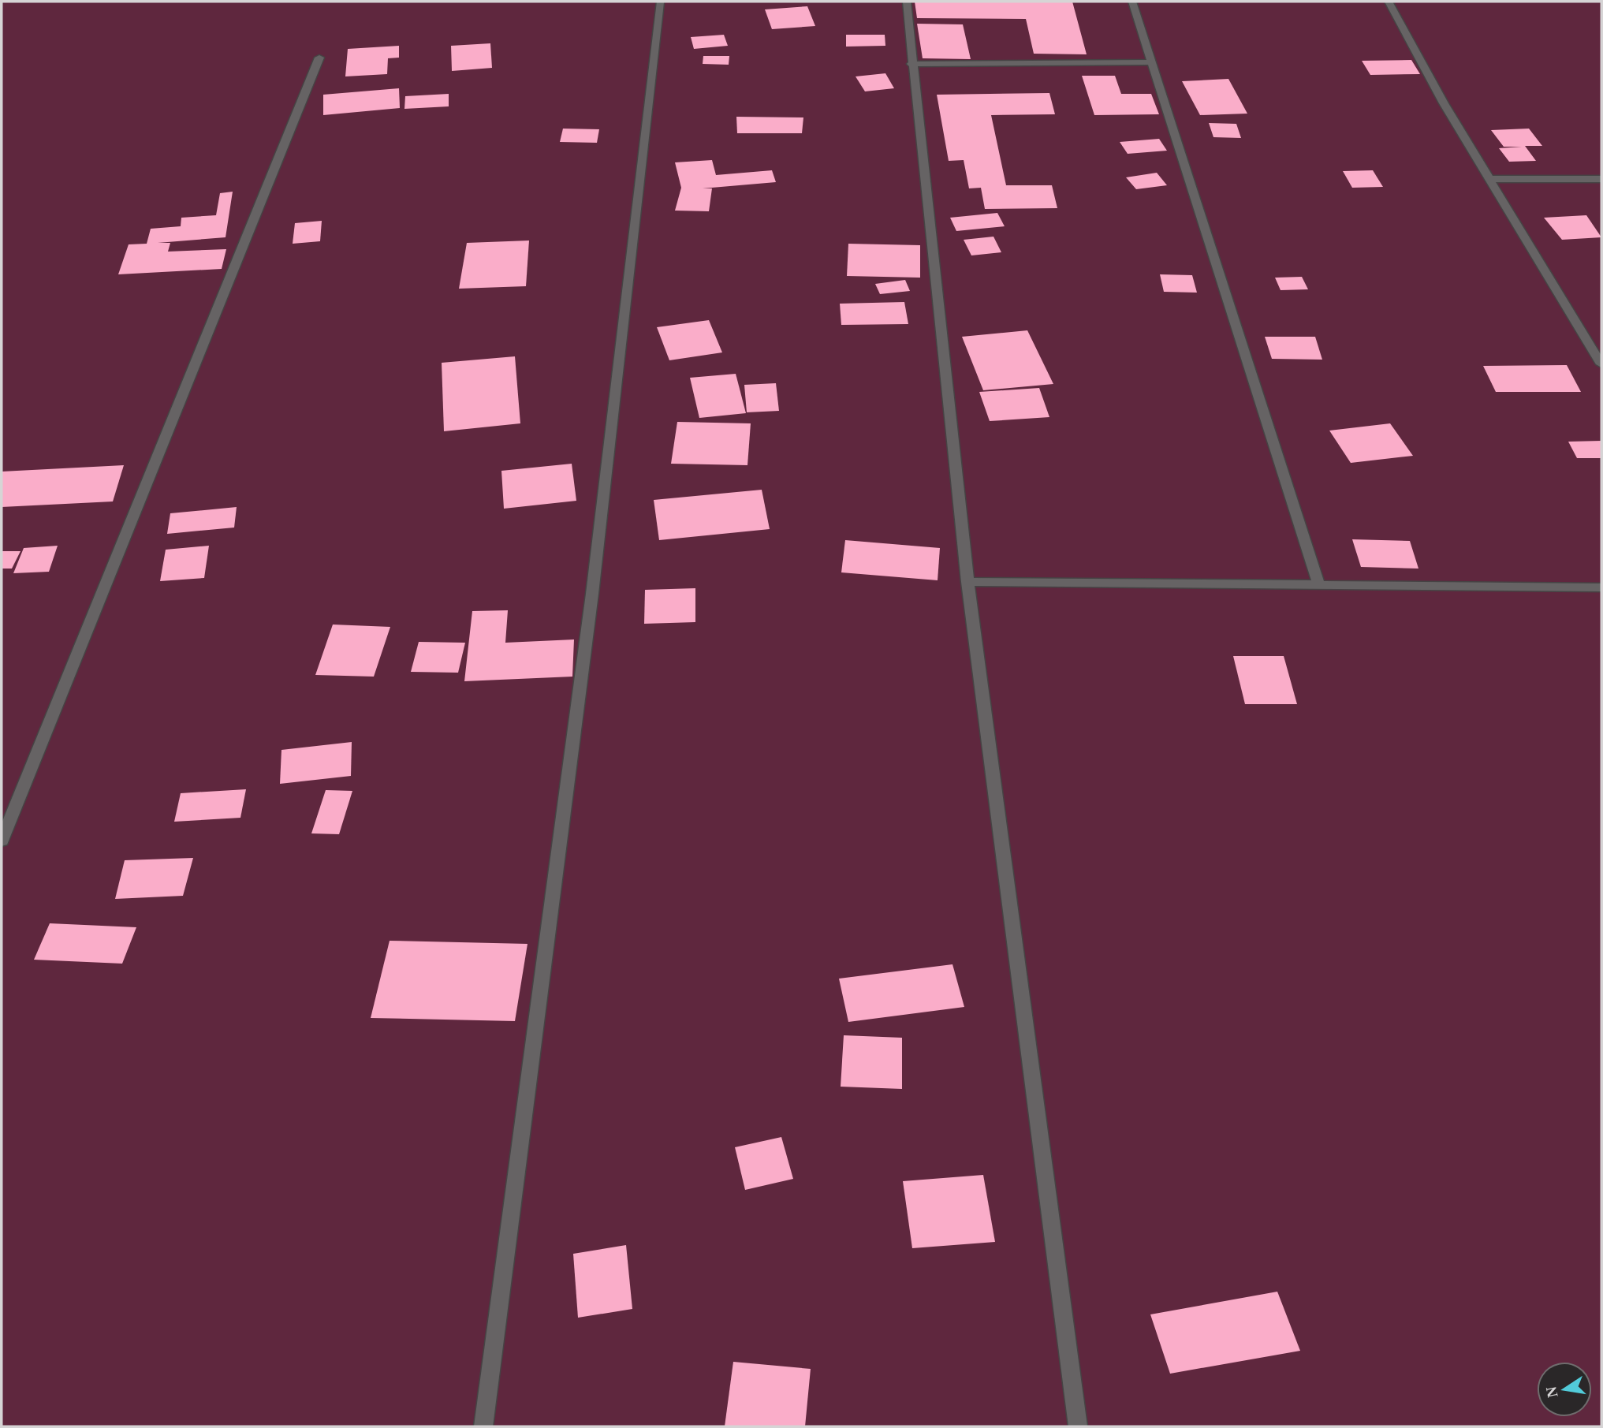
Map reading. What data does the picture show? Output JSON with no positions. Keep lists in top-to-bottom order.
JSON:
{
  "north": "left"
}
